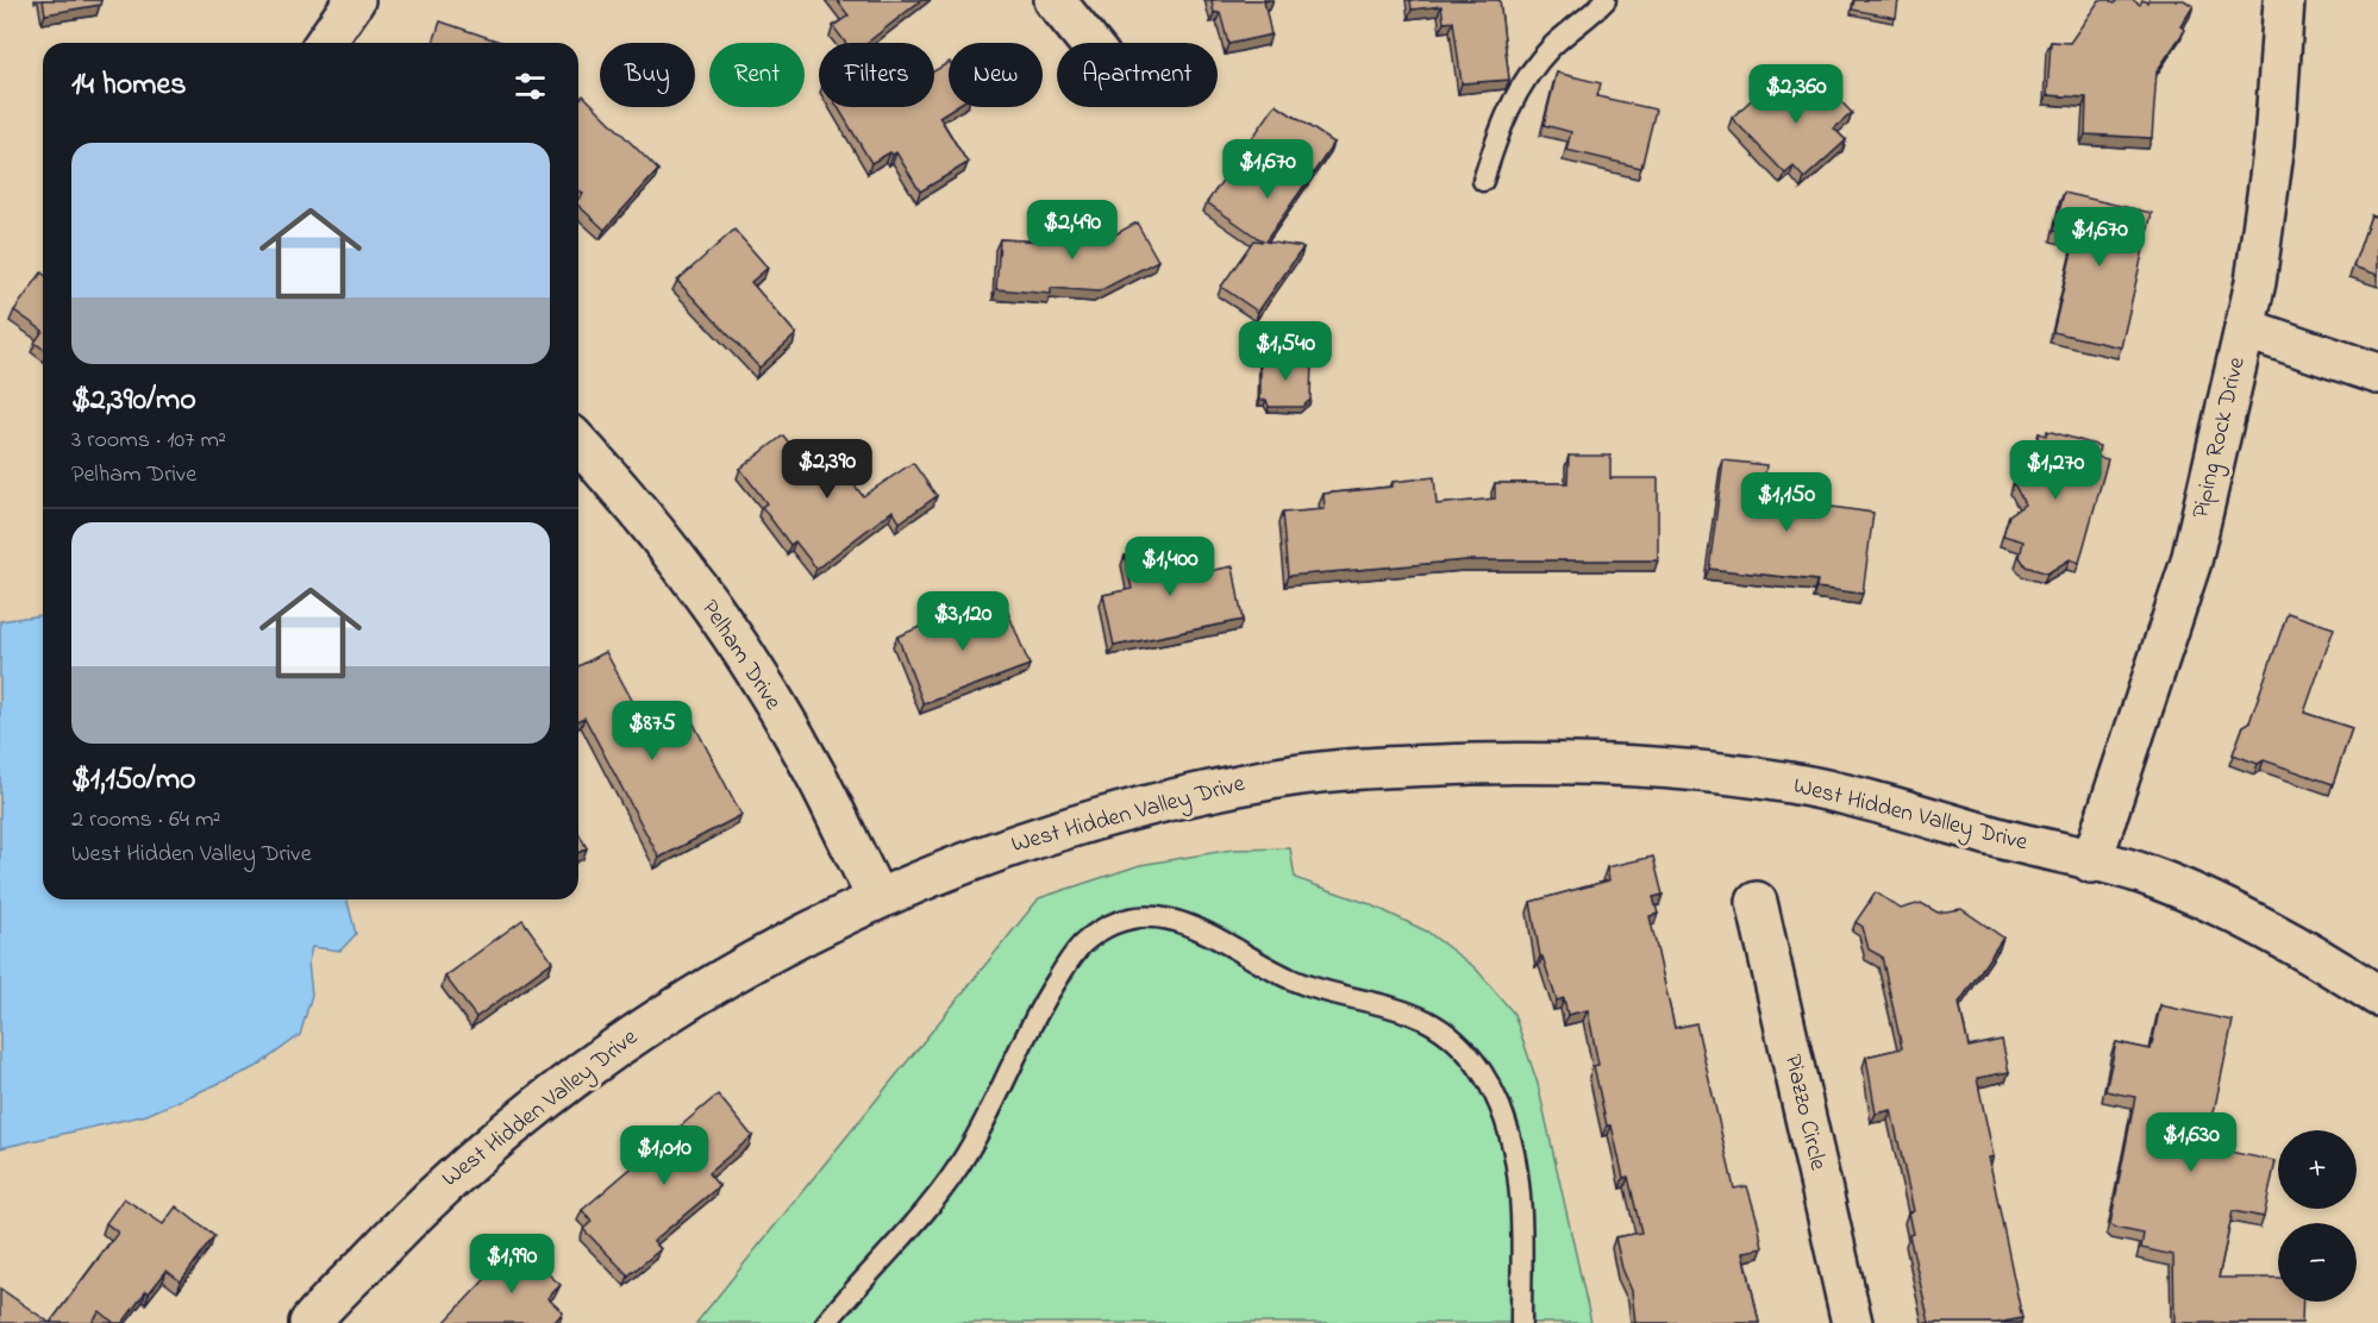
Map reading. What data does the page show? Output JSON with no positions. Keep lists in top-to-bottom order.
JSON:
{
  "streets": {
    "street": [
      "Piping Rock Drive",
      "Pelham Drive",
      "West Hidden Valley Drive",
      "Piazzo Circle"
    ]
  },
  "crossings": [
    ["Piping Rock Drive", "West Hidden Valley Drive"],
    ["Pelham Drive", "West Hidden Valley Drive"]
  ],
  "page": {
    "chip": [
      "Buy",
      "Rent",
      "Filters",
      "New",
      "Apartment"
    ],
    "heading": "14 homes",
    "price": [
      "$2,360",
      "$1,670",
      "$2,490",
      "$1,670",
      "$1,540",
      "$2,390",
      "$1,270",
      "$1,150",
      "$1,400",
      "$3,120",
      "$875",
      "$1,630",
      "$1,010",
      "$1,990"
    ],
    "list": [
      {
        "name": "$2,390/mo",
        "note": "3 rooms · 107 m² · Pelham Drive"
      },
      {
        "name": "$1,150/mo",
        "note": "2 rooms · 64 m² · West Hidden Valley Drive"
      }
    ],
    "map_buttons": ["+", "−"]
  }
}
